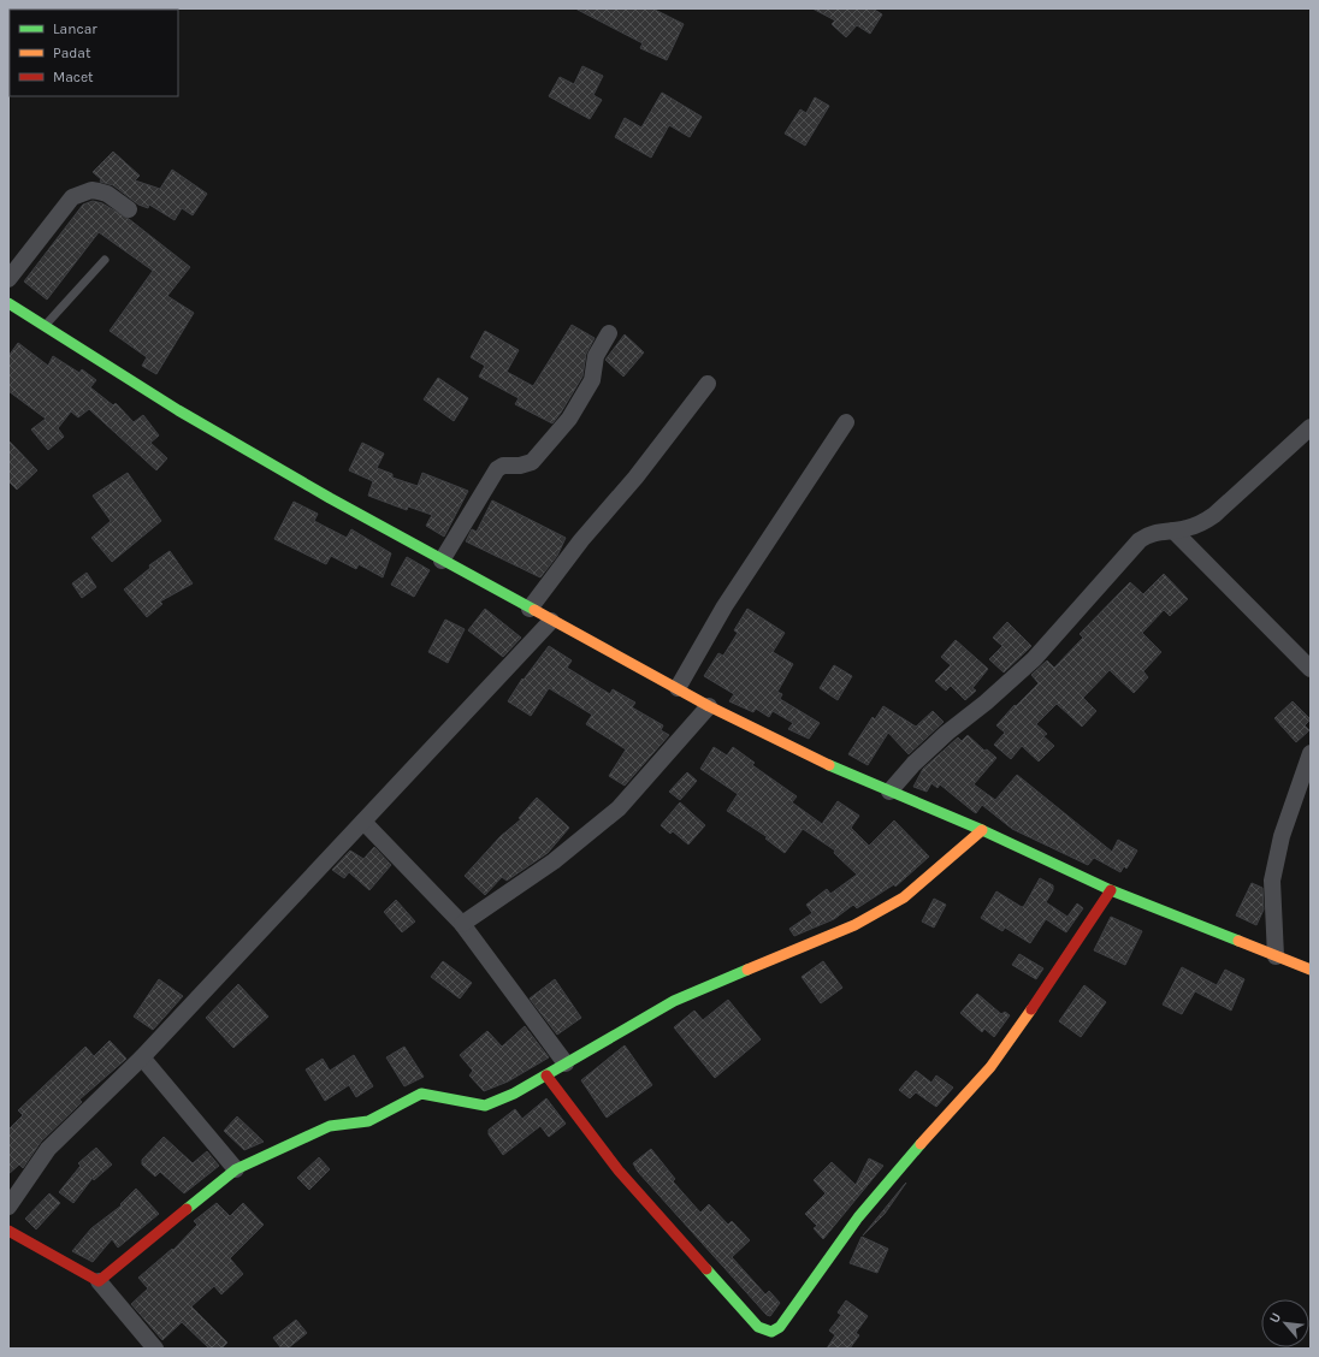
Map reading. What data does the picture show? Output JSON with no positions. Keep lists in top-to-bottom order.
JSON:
{
  "legend": ["Lancar", "Padat", "Macet"],
  "north": "top left"
}
